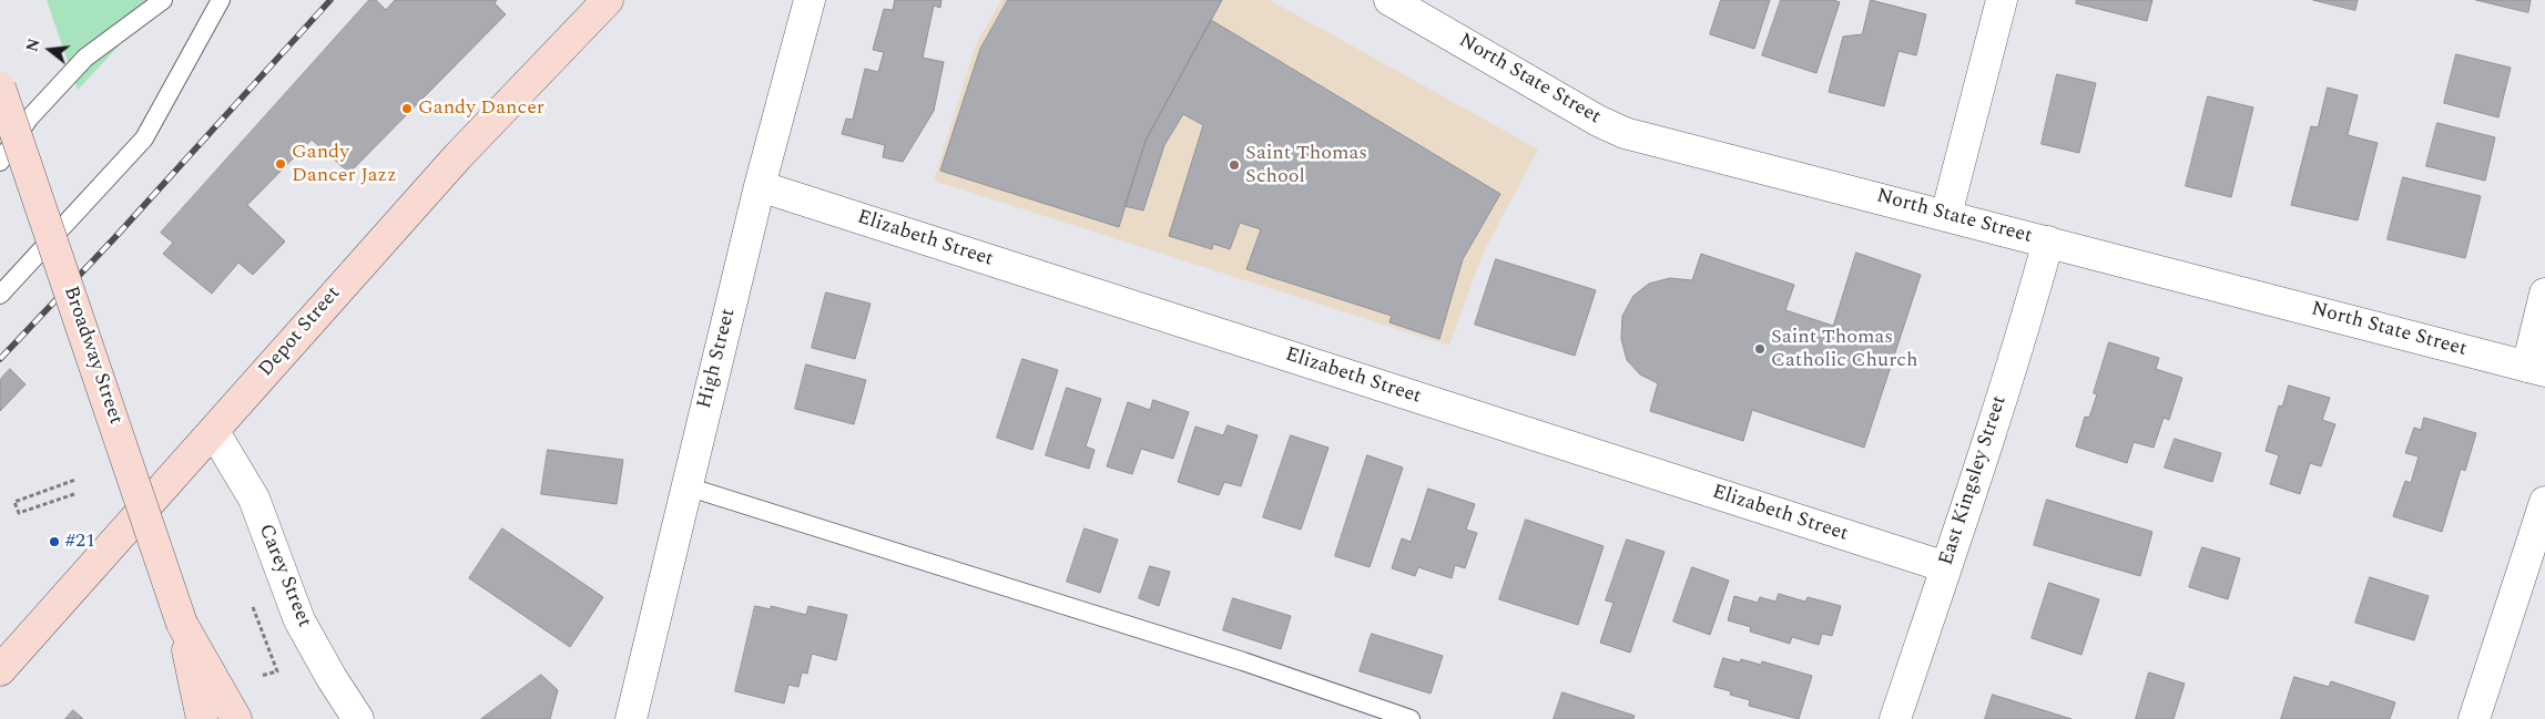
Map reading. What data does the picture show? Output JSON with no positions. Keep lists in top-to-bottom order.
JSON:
{
  "streets": {
    "main road": ["Depot Street", "Broadway Street"],
    "street": [
      "North State Street",
      "Elizabeth Street",
      "High Street",
      "East Kingsley Street",
      "Carey Street"
    ]
  },
  "crossings": [
    ["North State Street", "East Kingsley Street"],
    ["Elizabeth Street", "High Street"],
    ["Elizabeth Street", "East Kingsley Street"],
    ["Depot Street", "Carey Street"]
  ],
  "places": [
    "Gandy Dancer",
    "Gandy Dancer Jazz",
    "Saint Thomas School",
    "Saint Thomas Catholic Church",
    "#21"
  ],
  "north": "left"
}
